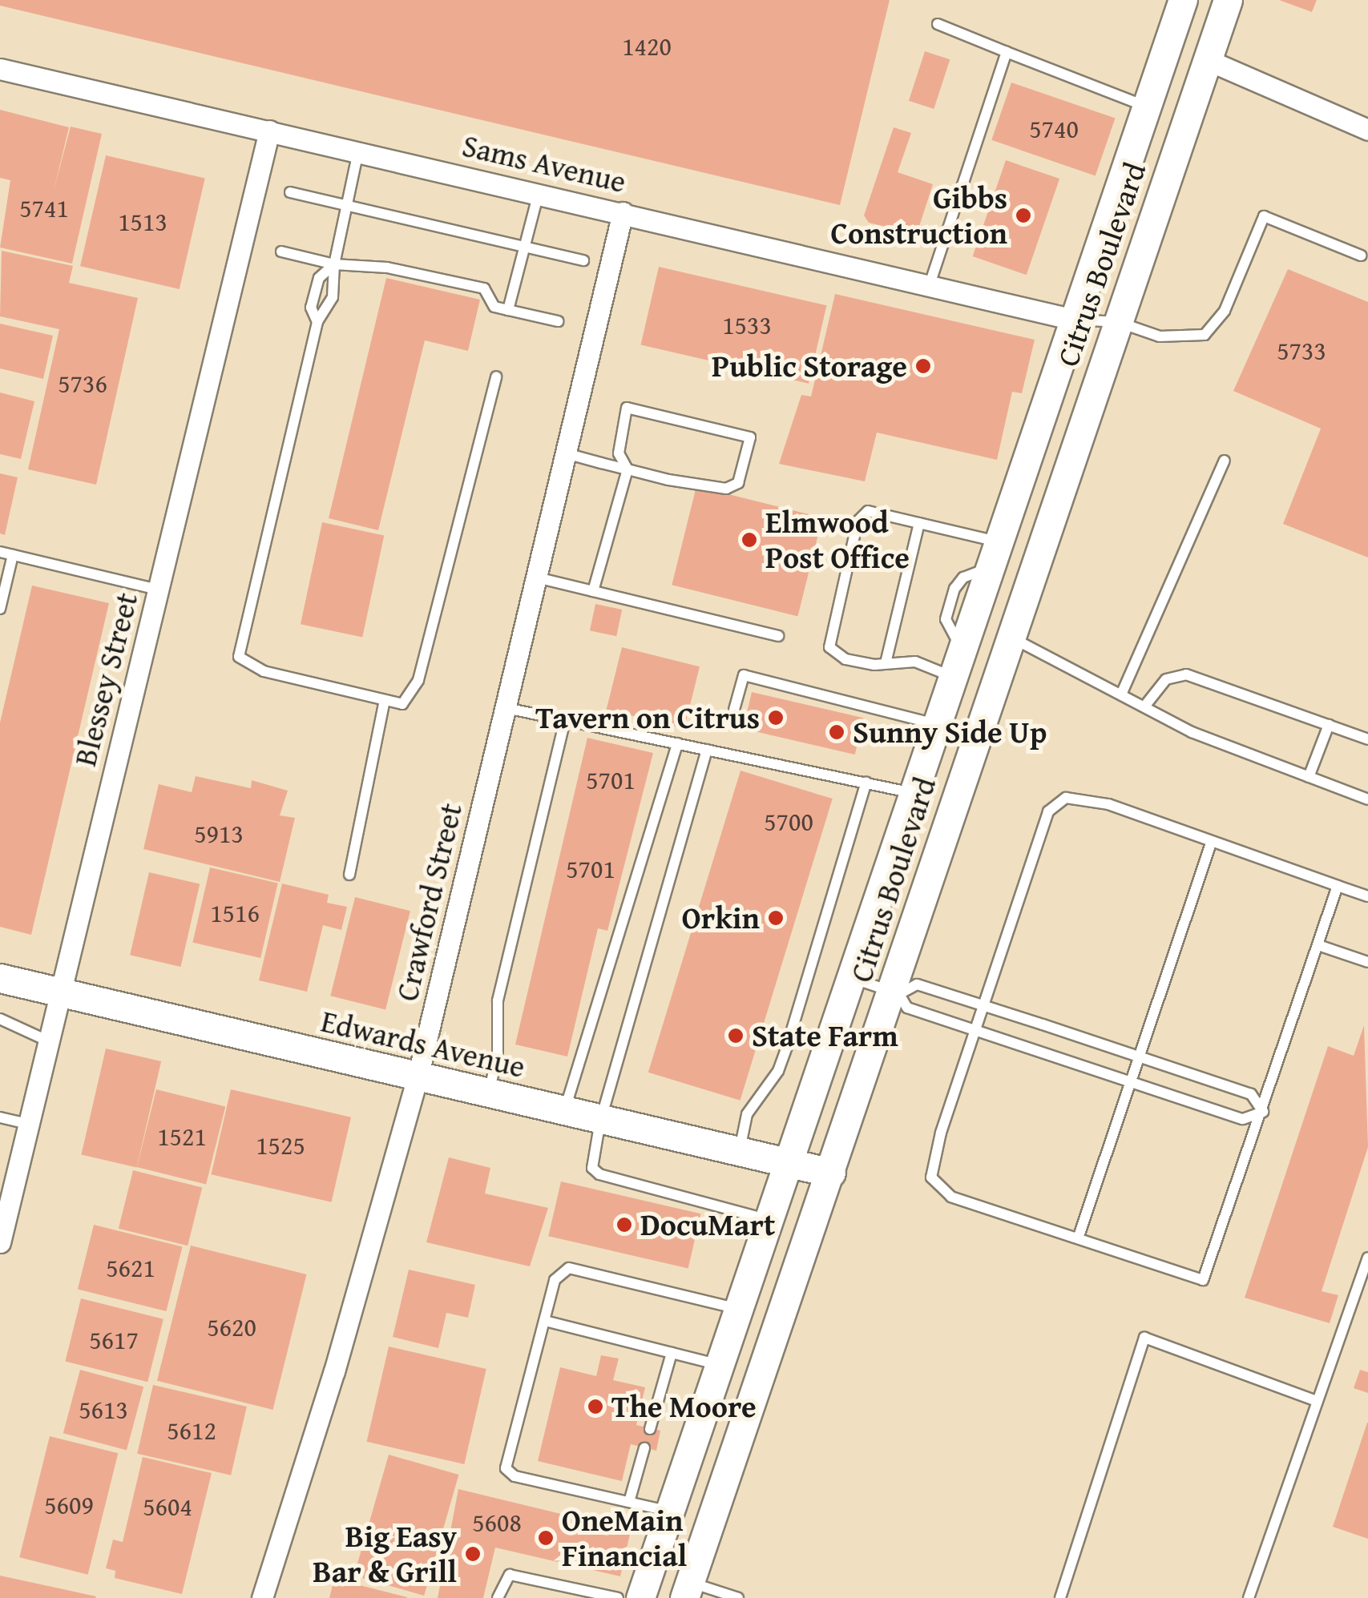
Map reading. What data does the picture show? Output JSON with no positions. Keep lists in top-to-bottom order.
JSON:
{
  "streets": {
    "street": [
      "Sams Avenue",
      "Citrus Boulevard",
      "Blessey Street",
      "Crawford Street",
      "Edwards Avenue"
    ]
  },
  "crossings": [
    ["Sams Avenue", "Citrus Boulevard"],
    ["Sams Avenue", "Blessey Street"],
    ["Sams Avenue", "Crawford Street"],
    ["Citrus Boulevard", "Edwards Avenue"],
    ["Blessey Street", "Edwards Avenue"],
    ["Crawford Street", "Edwards Avenue"]
  ],
  "places": [
    "Gibbs Construction",
    "Public Storage",
    "Elmwood Post Office",
    "Tavern on Citrus",
    "Sunny Side Up",
    "Orkin",
    "State Farm",
    "DocuMart",
    "The Moore",
    "OneMain Financial",
    "Big Easy Bar & Grill"
  ],
  "house_numbers": [
    "1420",
    "5740",
    "5741",
    "1513",
    "1533",
    "5733",
    "5736",
    "5701",
    "5700",
    "5913",
    "5701",
    "1516",
    "1521",
    "1525",
    "5621",
    "5620",
    "5617",
    "5613",
    "5612",
    "5609",
    "5604",
    "5608"
  ]
}
